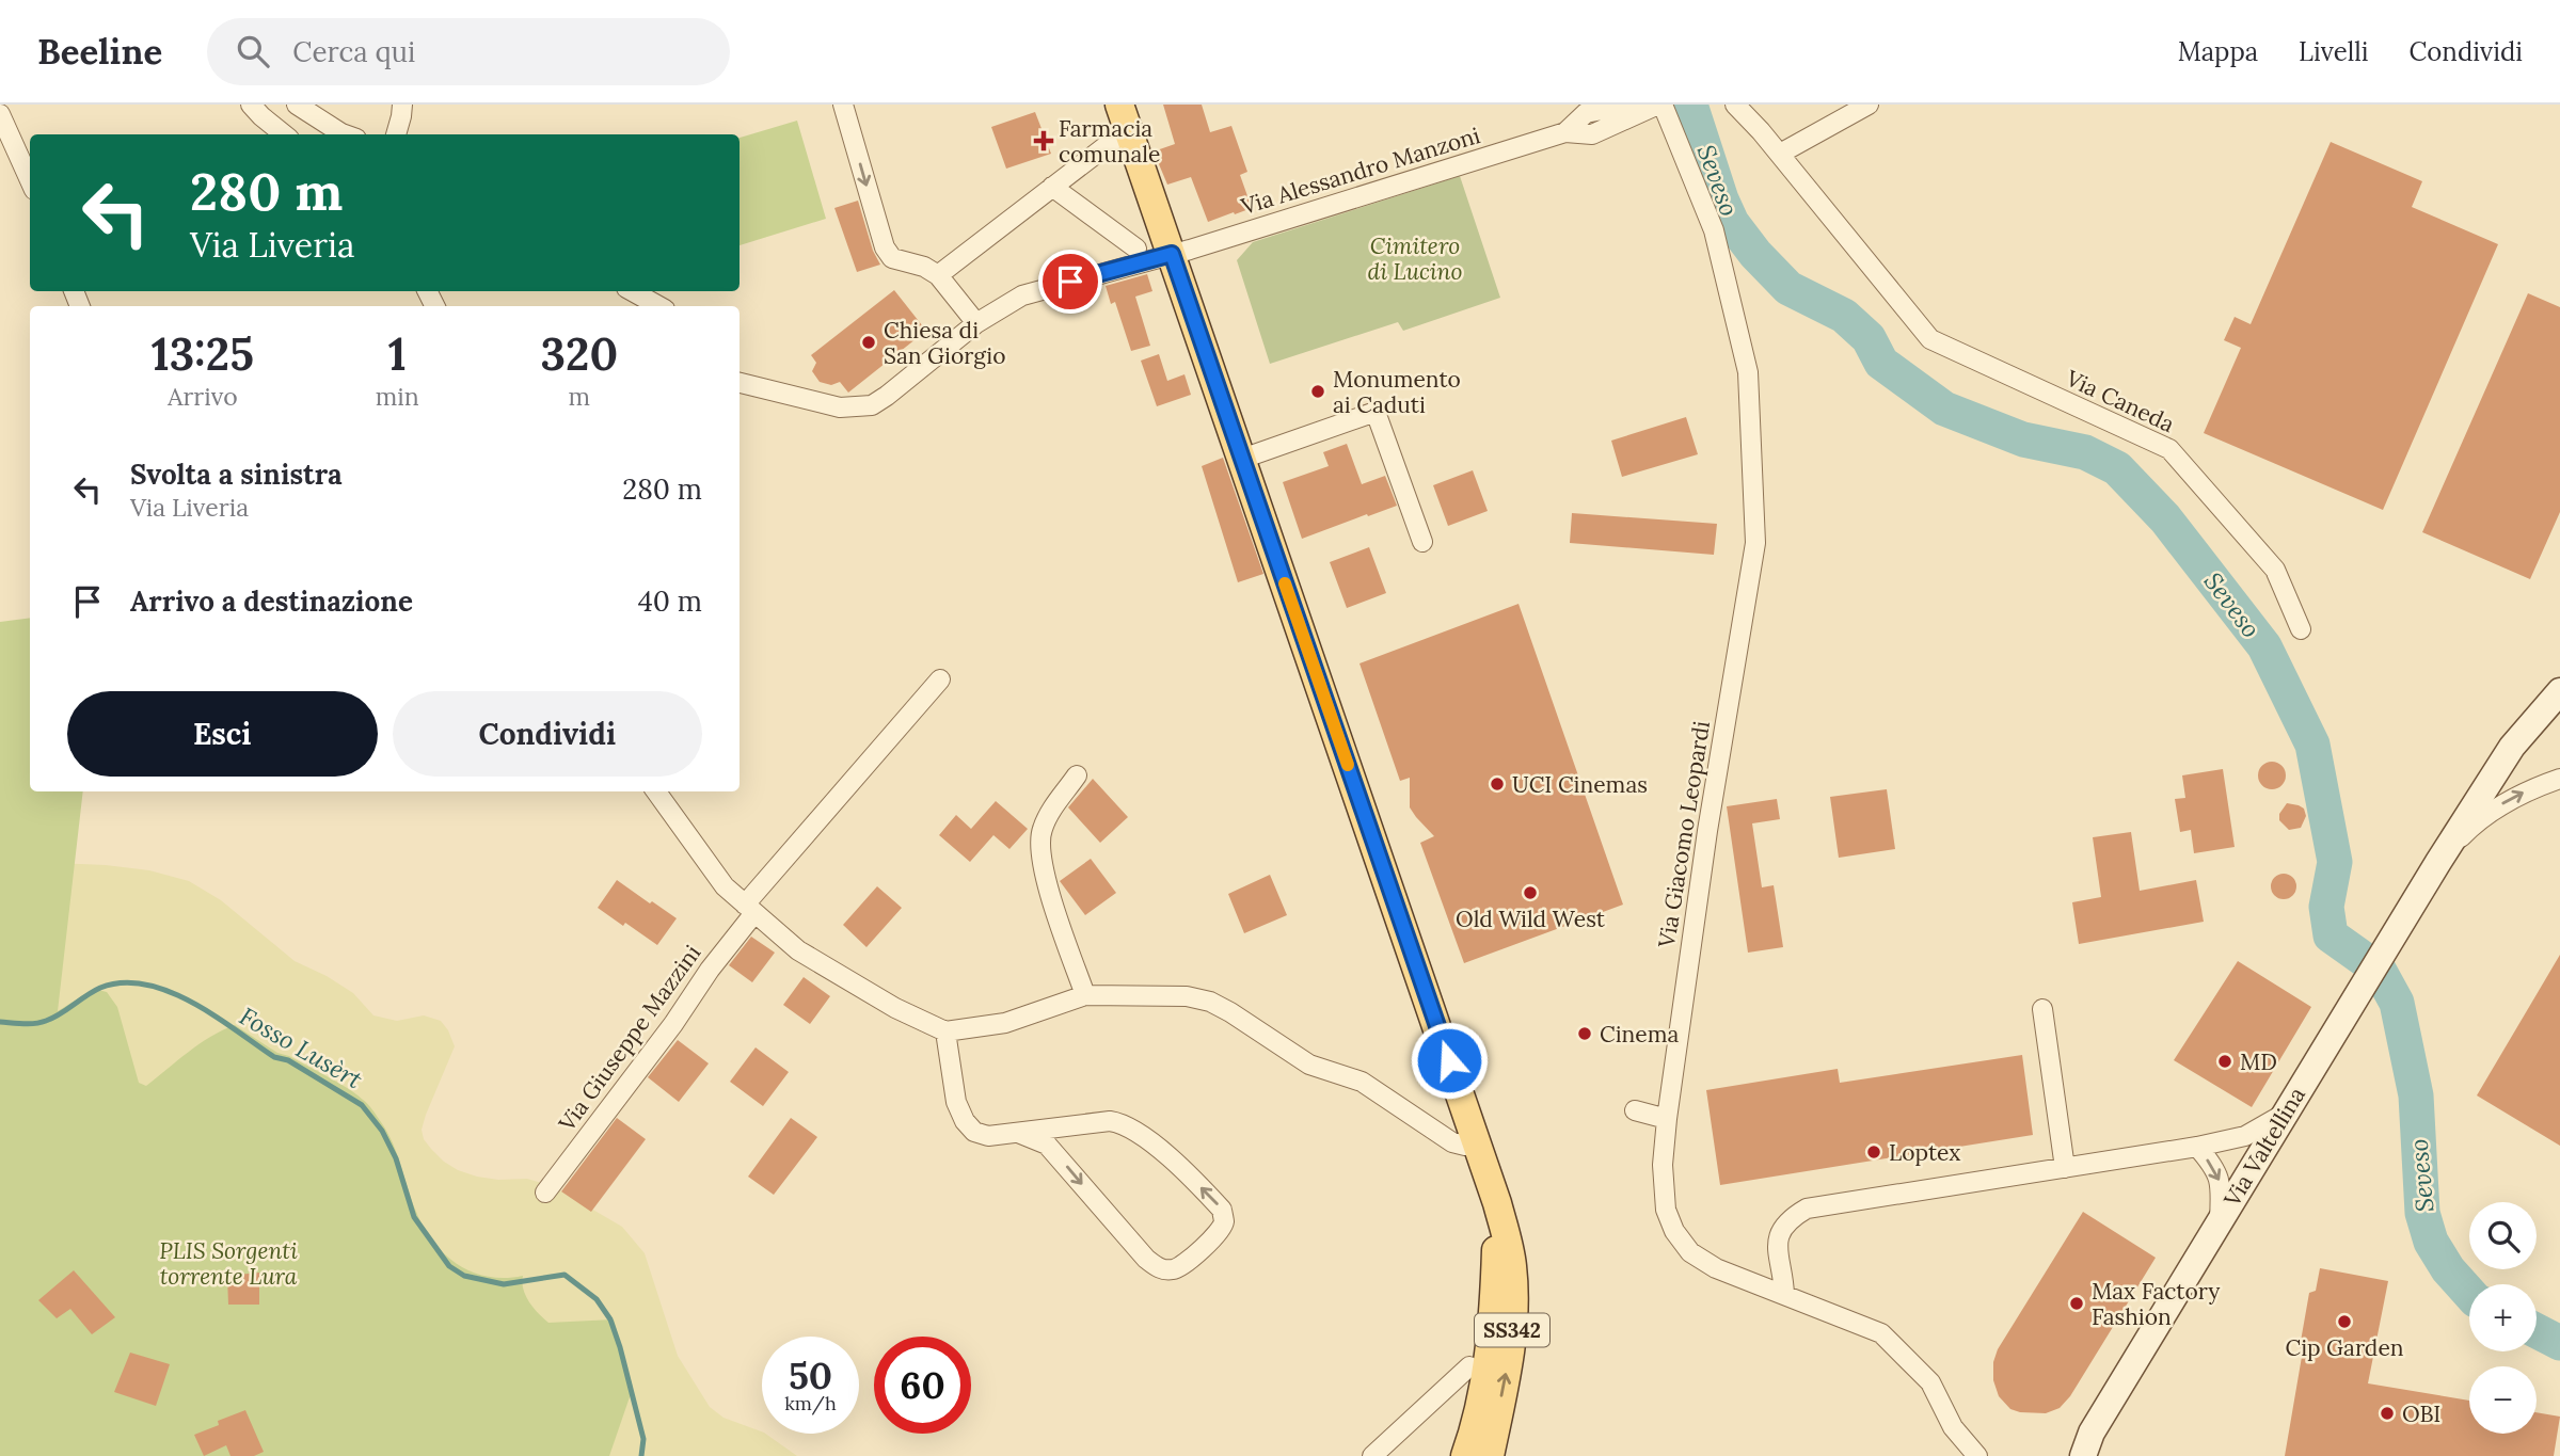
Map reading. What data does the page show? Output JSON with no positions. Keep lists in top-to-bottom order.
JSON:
{
  "streets": {
    "main road": ["SS342"],
    "street": [
      "Via Alessandro Manzoni",
      "Via Caneda",
      "Via Giacomo Leopardi",
      "Via Giuseppe Mazzini",
      "Via Valtellina"
    ]
  },
  "crossings": [
    ["Via Alessandro Manzoni", "Via Giacomo Leopardi"],
    ["Via Alessandro Manzoni", "SS342"]
  ],
  "water": ["Seveso", "Fosso Lusèrt"],
  "parks": ["Cimitero di Lucino", "PLIS Sorgenti torrente Lura"],
  "places": {
    "health": ["Farmacia comunale"],
    "other": [
      "Chiesa di San Giorgio",
      "Monumento ai Caduti",
      "UCI Cinemas",
      "Old Wild West",
      "Cinema",
      "MD",
      "Loptex",
      "Max Factory Fashion",
      "Cip Garden",
      "OBI"
    ]
  },
  "page": {
    "header": "Beeline",
    "search": "Cerca qui",
    "nav": ["Mappa", "Livelli", "Condividi"],
    "turn": ["280 m", "Via Liveria"],
    "eta": [
      "13:25",
      "Arrivo",
      "1",
      "min",
      "320",
      "m"
    ],
    "list": [
      {
        "name": "Svolta a sinistra",
        "note": "Via Liveria",
        "value": "280 m"
      },
      {
        "name": "Arrivo a destinazione",
        "value": "40 m"
      }
    ],
    "buttons": ["Esci", "Condividi"],
    "map_buttons": ["+", "−"],
    "speed": "50 km/h",
    "limit": "60"
  }
}
